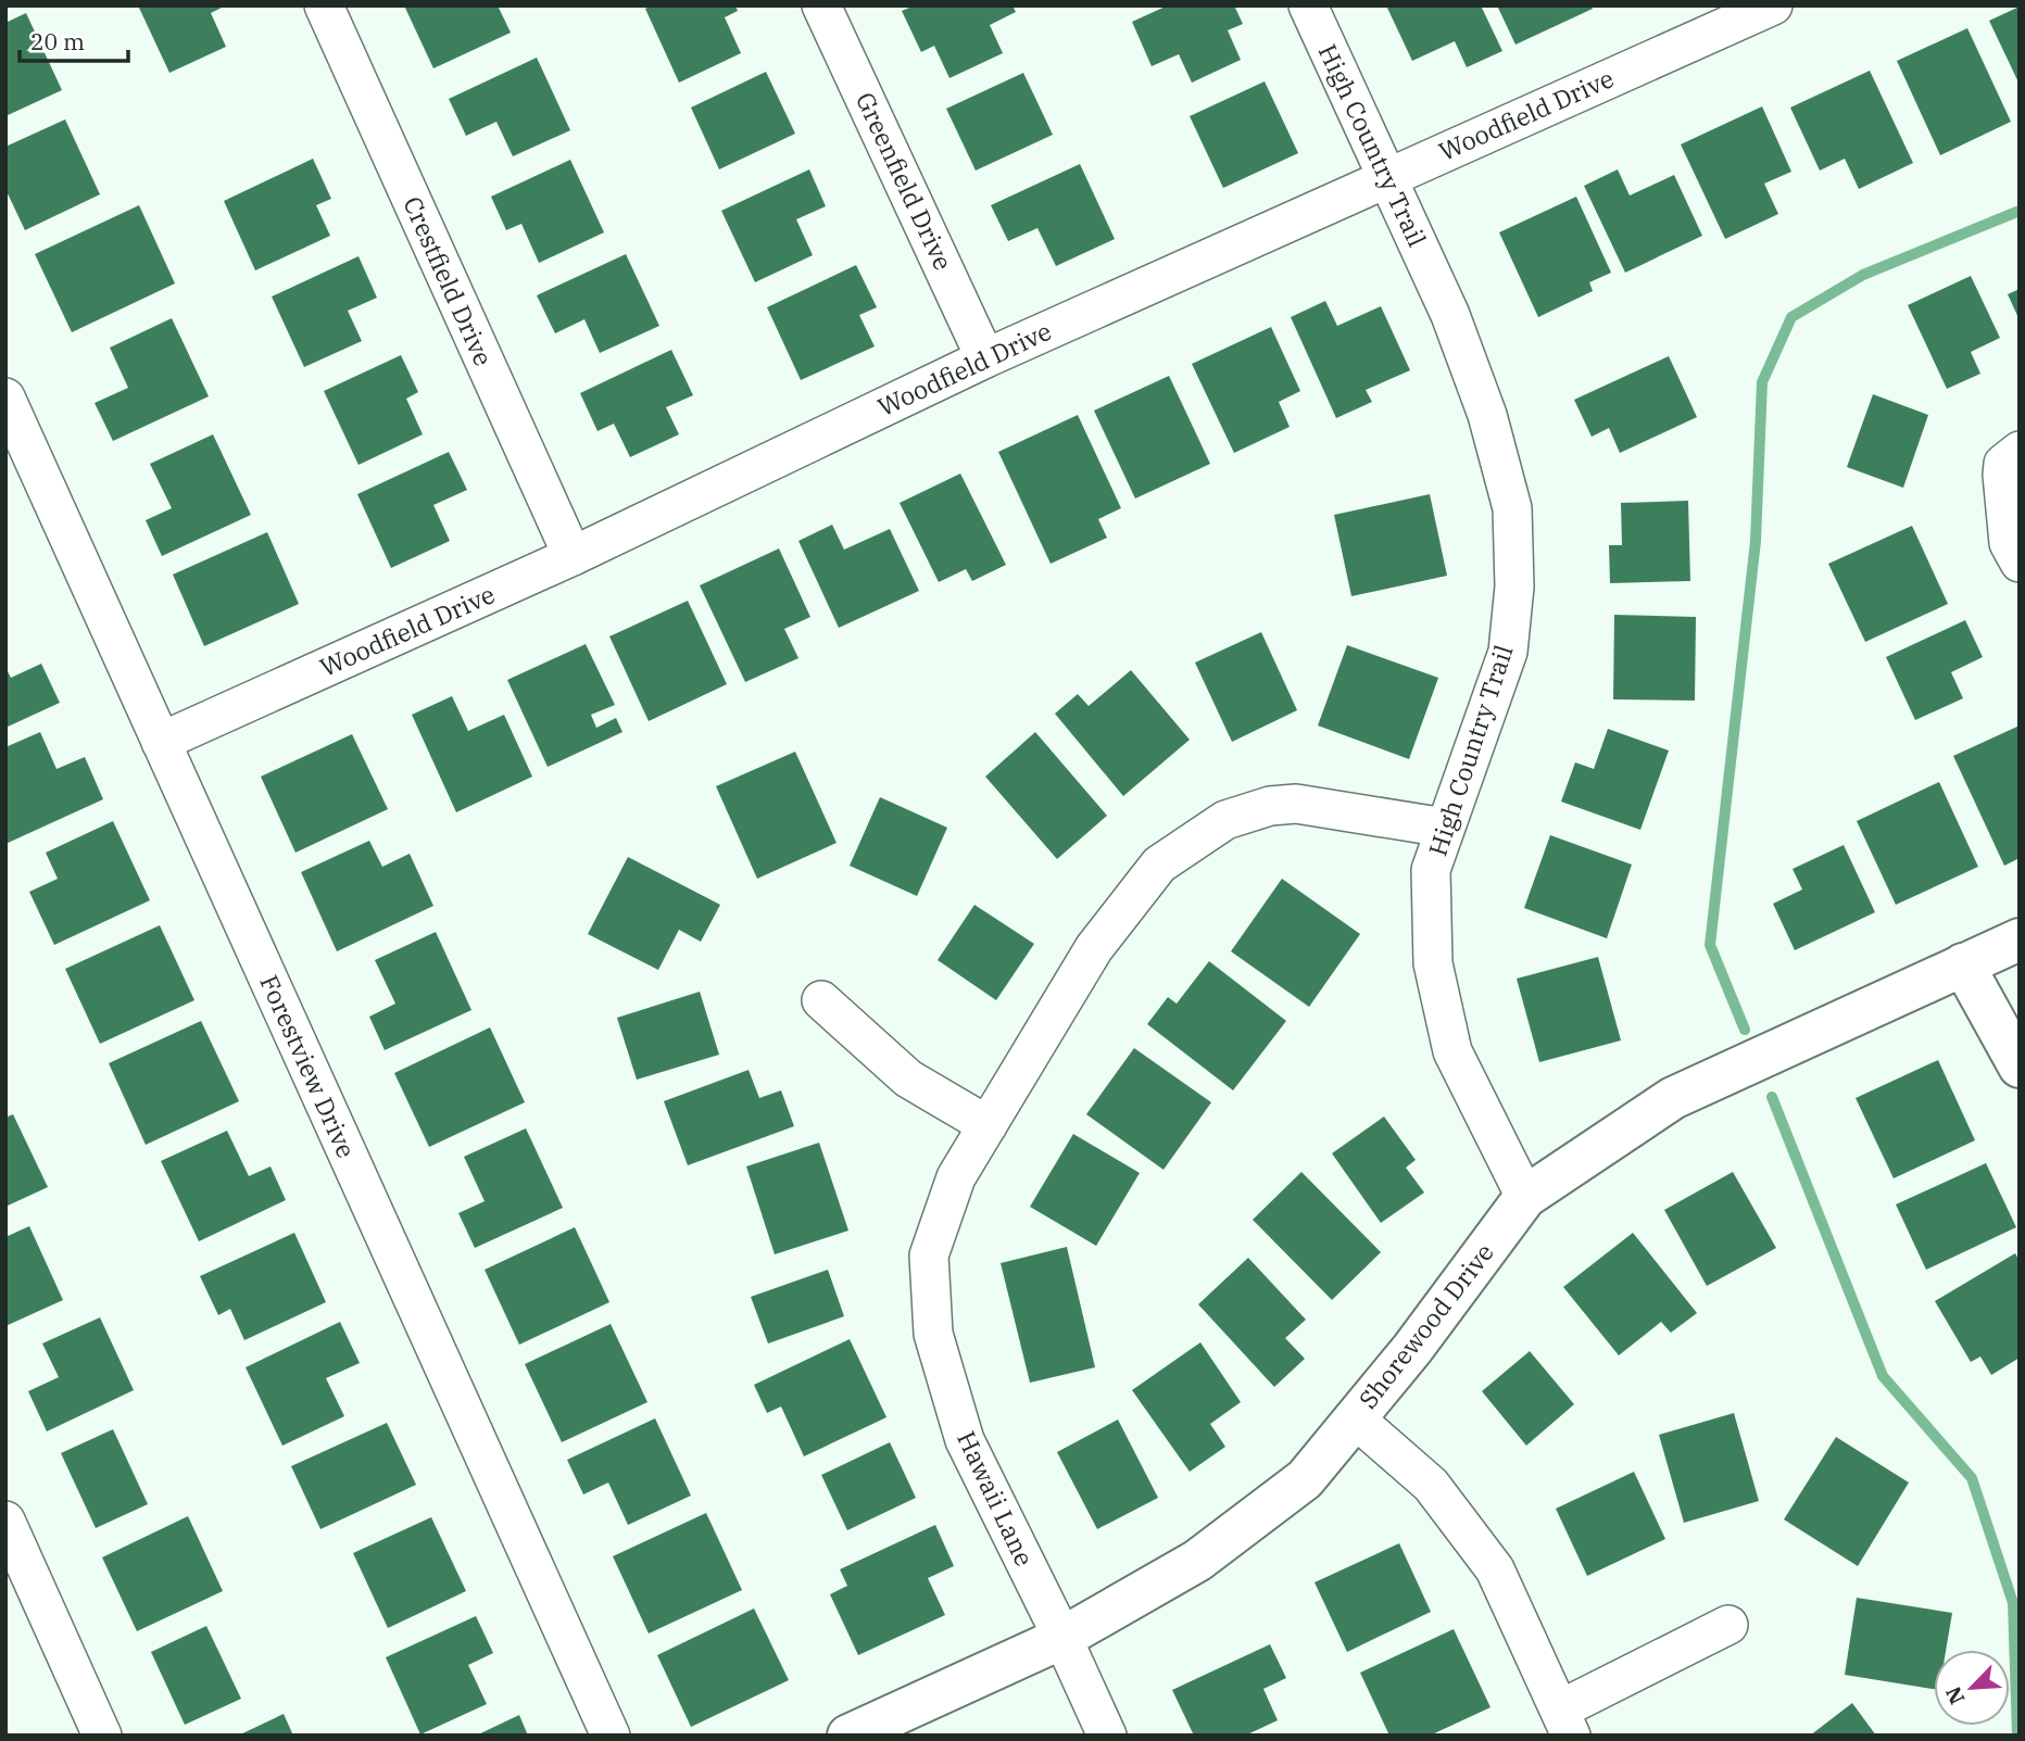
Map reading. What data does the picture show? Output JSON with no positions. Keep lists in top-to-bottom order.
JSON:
{
  "streets": {
    "street": [
      "Woodfield Drive",
      "High Country Trail",
      "Greenfield Drive",
      "Crestfield Drive",
      "Forestview Drive",
      "Shorewood Drive",
      "Hawaii Lane"
    ]
  },
  "crossings": [
    ["Woodfield Drive", "High Country Trail"],
    ["Woodfield Drive", "Greenfield Drive"],
    ["Woodfield Drive", "Crestfield Drive"],
    ["Woodfield Drive", "Forestview Drive"],
    ["High Country Trail", "Shorewood Drive"],
    ["High Country Trail", "Hawaii Lane"],
    ["Shorewood Drive", "Hawaii Lane"]
  ],
  "scale_bar": "20 m",
  "north": "bottom left"
}
